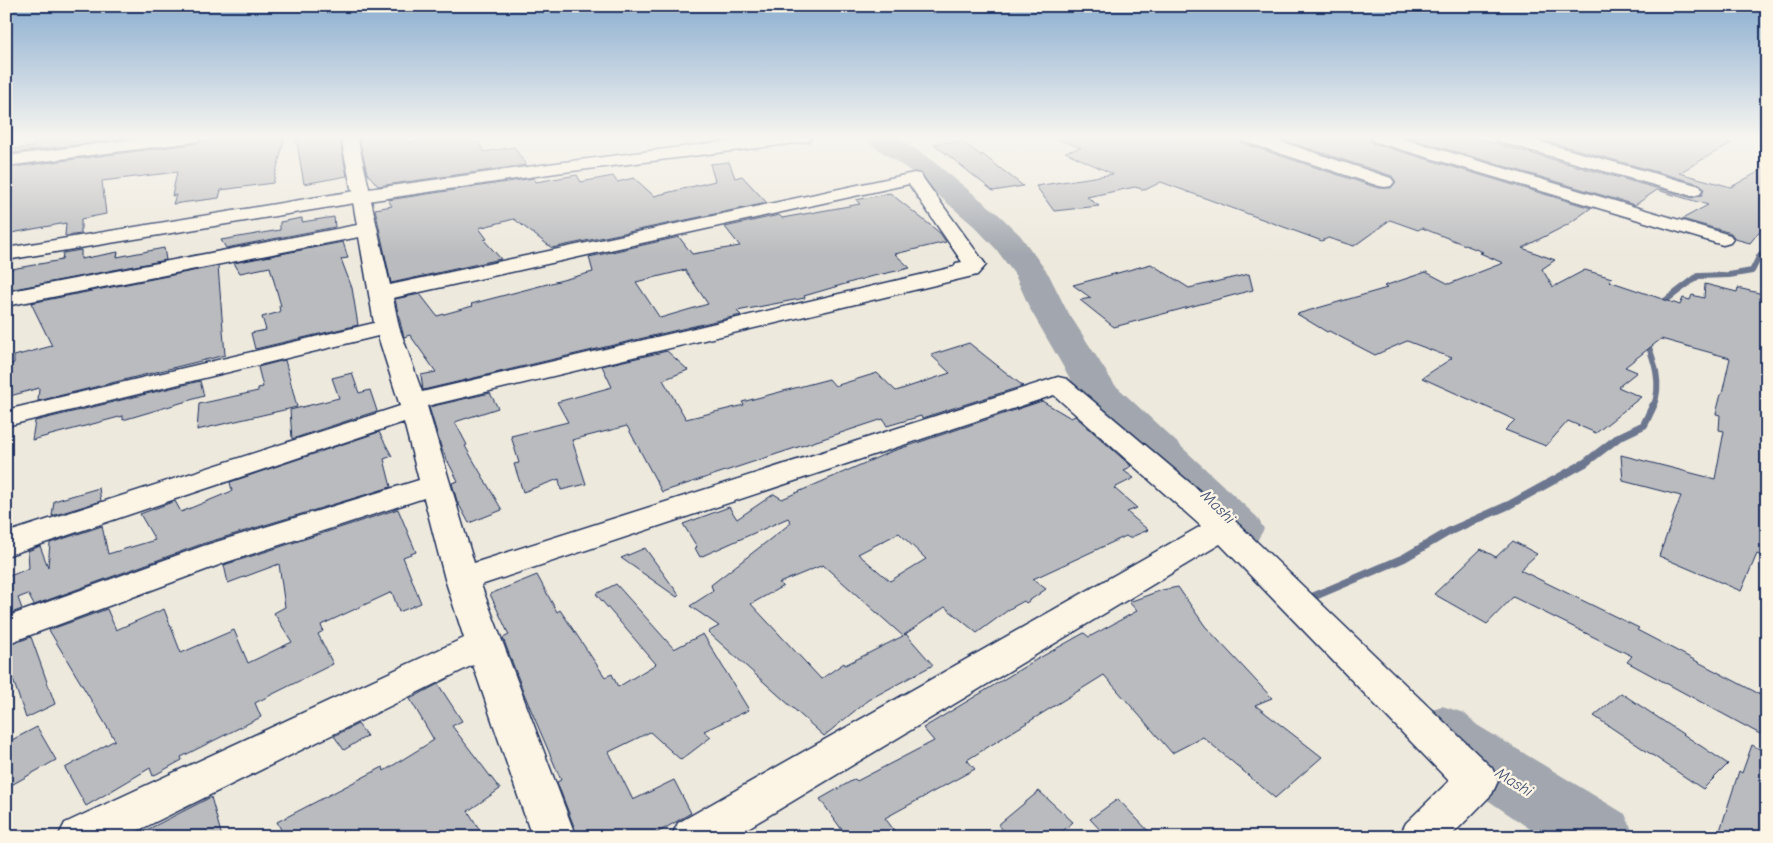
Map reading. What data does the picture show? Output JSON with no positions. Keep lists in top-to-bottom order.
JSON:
{
  "water": ["Mashi"]
}
